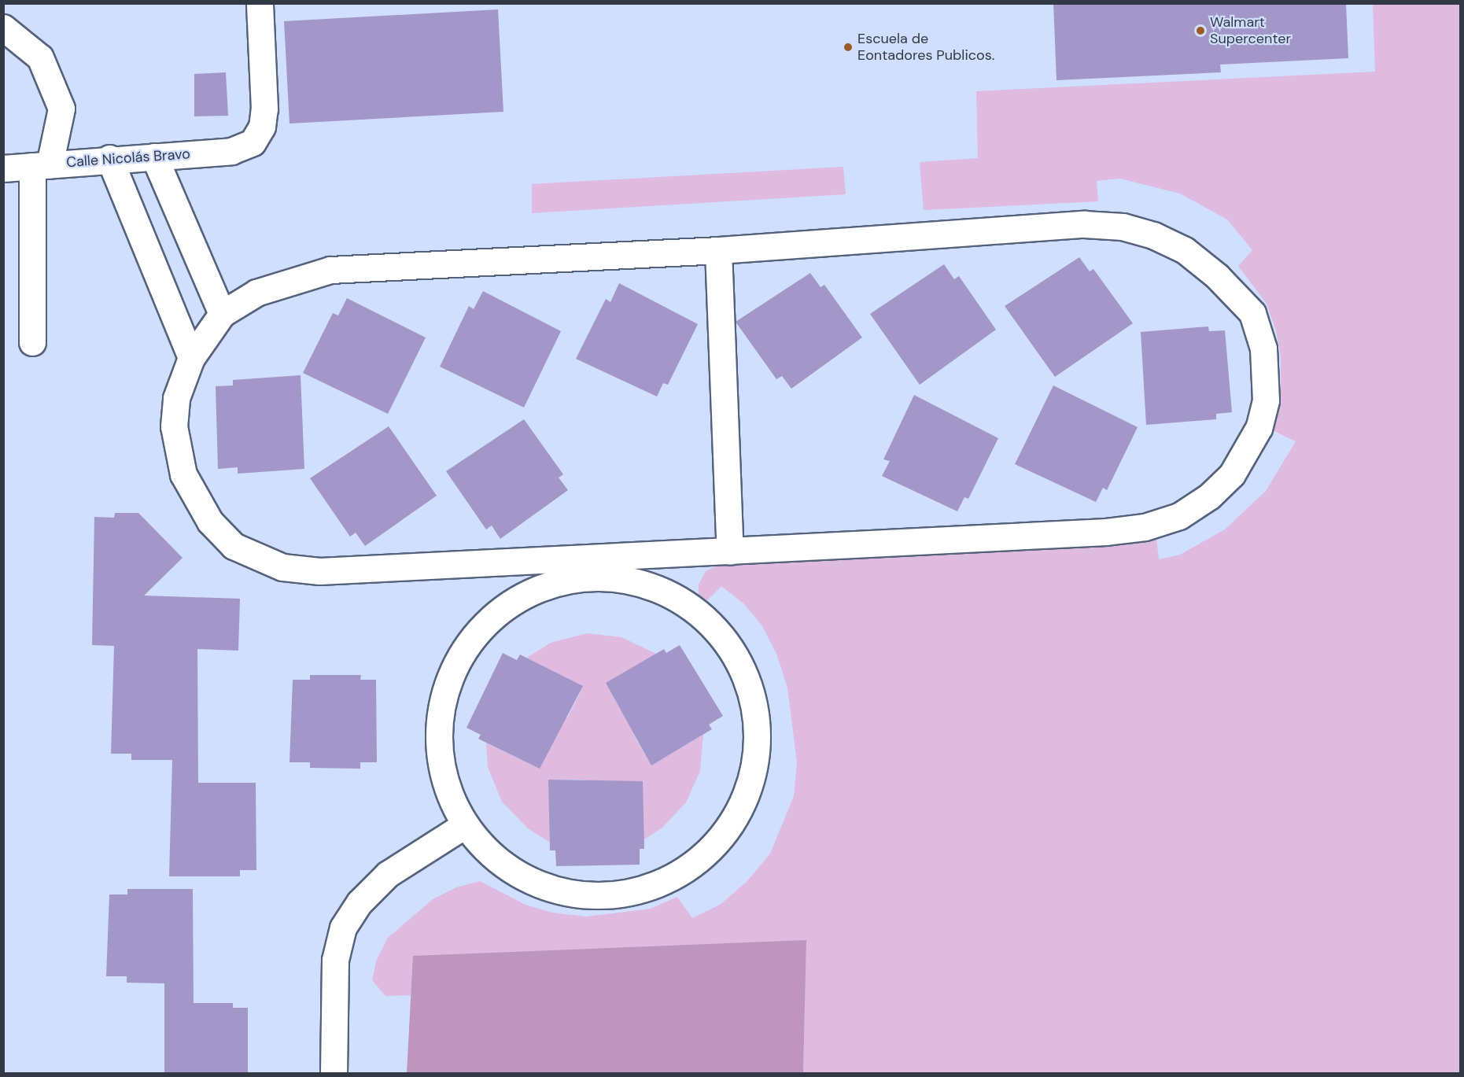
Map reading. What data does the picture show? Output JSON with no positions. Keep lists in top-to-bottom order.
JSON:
{
  "streets": {
    "street": ["Calle Nicolás Bravo"]
  },
  "places": ["Walmart Supercenter", "Escuela de Eontadores Publicos."]
}
